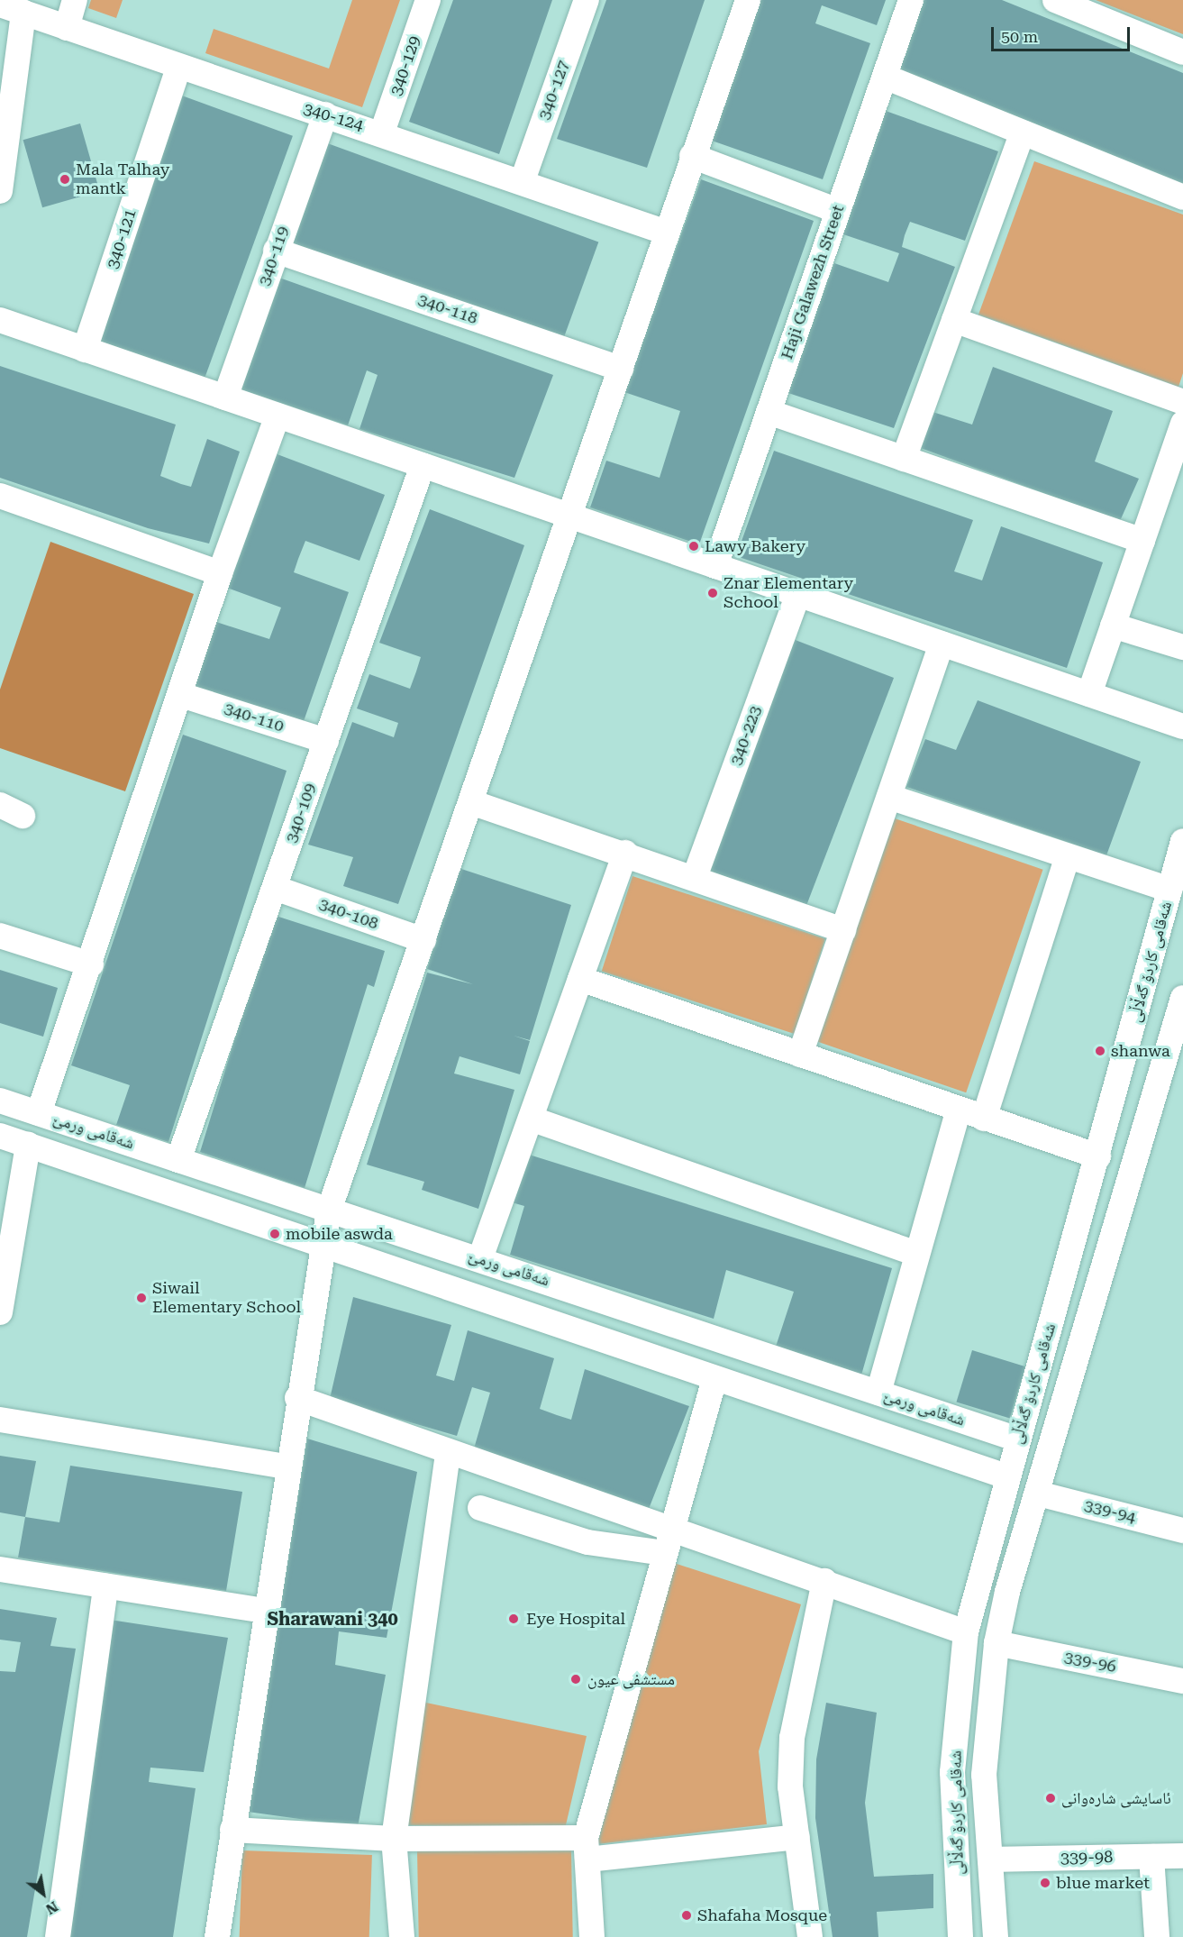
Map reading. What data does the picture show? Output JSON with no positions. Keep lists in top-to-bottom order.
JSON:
{
  "streets": {
    "street": [
      "340-129",
      "340-127",
      "340-124",
      "340-121",
      "340-119",
      "Haji Galawezh Street",
      "340-118",
      "340-110",
      "340-223",
      "340-109",
      "340-108",
      "شەقامی کاردۆ گەڵاڵی",
      "شەقامی ورمێ",
      "339-94",
      "339-96",
      "339-98"
    ]
  },
  "crossings": [
    ["340-129", "340-124"],
    ["340-127", "340-124"],
    ["340-124", "340-121"],
    ["340-124", "340-119"],
    ["340-119", "340-118"],
    ["340-110", "340-109"],
    ["340-109", "340-108"],
    ["340-109", "شەقامی ورمێ"],
    ["شەقامی کاردۆ گەڵاڵی", "شەقامی ورمێ"],
    ["شەقامی کاردۆ گەڵاڵی", "339-94"],
    ["شەقامی کاردۆ گەڵاڵی", "339-96"],
    ["شەقامی کاردۆ گەڵاڵی", "339-98"]
  ],
  "districts": ["Sharawani 340"],
  "places": [
    "Mala Talhay mantk",
    "Lawy Bakery",
    "Znar Elementary School",
    "shanwa",
    "mobile aswda",
    "Siwail Elementary School",
    "Eye Hospital",
    "مستشفى عيون",
    "ئاسایشی شارەوانی",
    "blue market",
    "Shafaha Mosque"
  ],
  "scale_bar": "50 m",
  "north": "bottom right"
}
